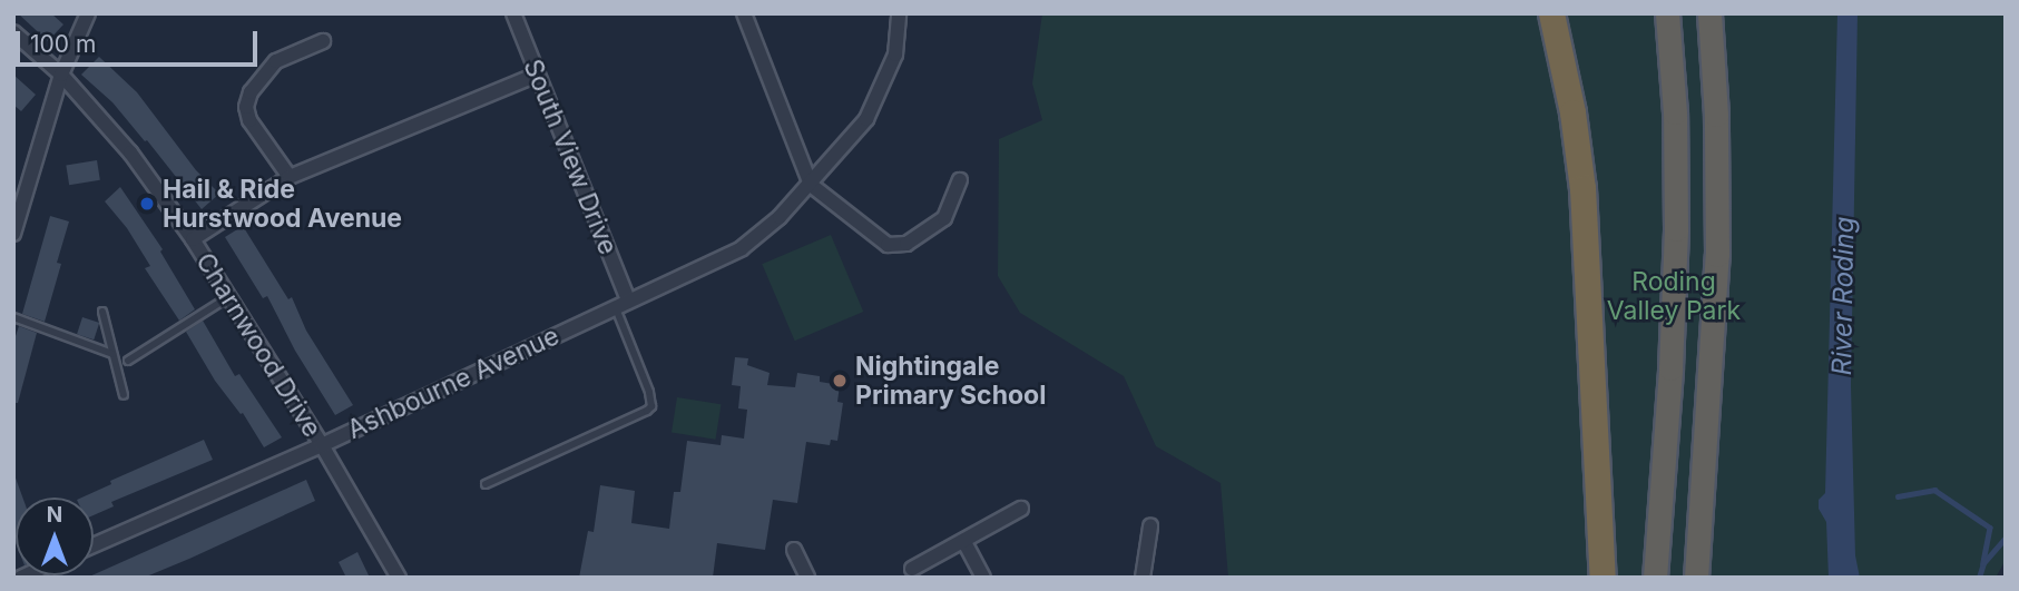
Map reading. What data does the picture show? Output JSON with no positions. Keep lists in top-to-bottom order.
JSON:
{
  "streets": {
    "street": ["South View Drive", "Charnwood Drive", "Ashbourne Avenue"]
  },
  "crossings": [
    ["South View Drive", "Ashbourne Avenue"],
    ["Charnwood Drive", "Ashbourne Avenue"]
  ],
  "water": ["River Roding"],
  "parks": ["Roding Valley Park"],
  "places": ["Hail & Ride Hurstwood Avenue", "Nightingale Primary School"],
  "scale_bar": "100 m",
  "north": "top"
}
